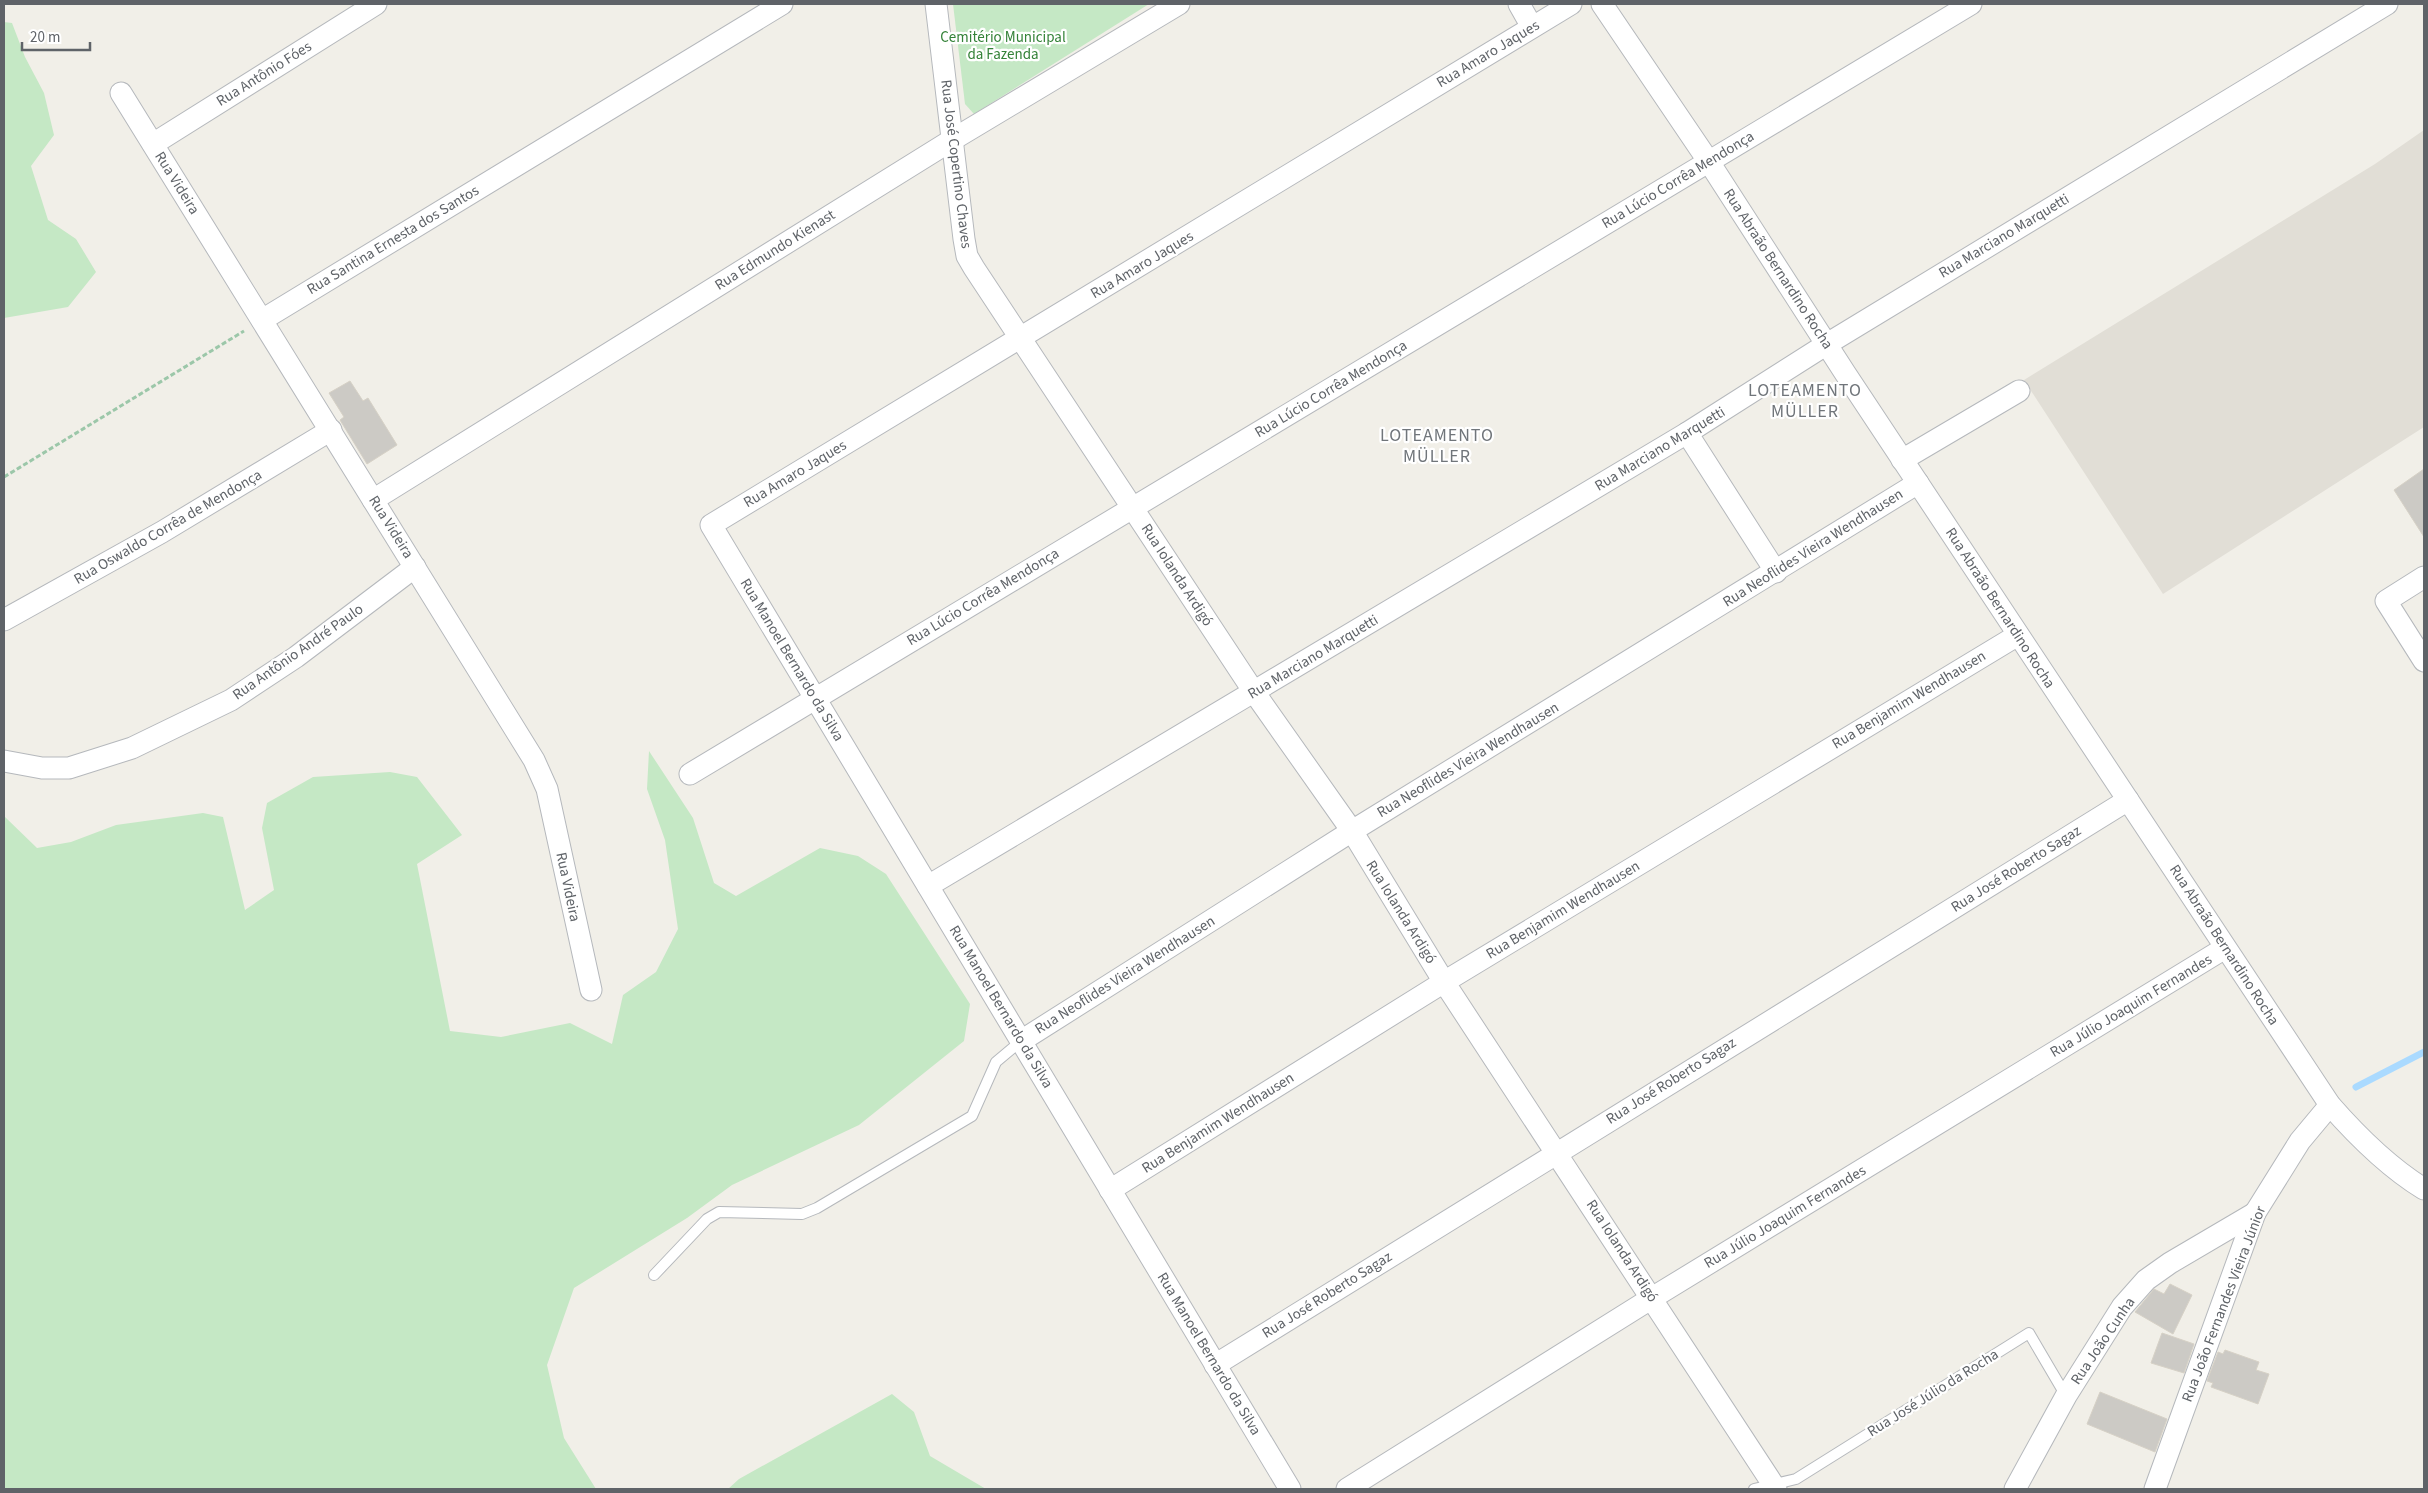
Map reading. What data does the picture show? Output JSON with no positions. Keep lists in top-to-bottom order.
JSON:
{
  "streets": {
    "street": [
      "Rua Amaro Jaques",
      "Rua Antônio Fóes",
      "Rua José Copertino Chaves",
      "Rua Lúcio Corrêa Mendonça",
      "Rua Videira",
      "Rua Marciano Marquetti",
      "Rua Santina Ernesta dos Santos",
      "Rua Edmundo Kienast",
      "Rua Abraão Bernardino Rocha",
      "Rua Oswaldo Corrêa de Mendonça",
      "Rua Neoflides Vieira Wendhausen",
      "Rua Iolanda Ardigó",
      "Rua Antônio André Paulo",
      "Rua Manoel Bernardo da Silva",
      "Rua Benjamim Wendhausen",
      "Rua José Roberto Sagaz",
      "Rua Júlio Joaquim Fernandes",
      "Rua João Fernandes Vieira Júnior",
      "Rua João Cunha"
    ],
    "lane": ["Rua José Júlio da Rocha"]
  },
  "crossings": [
    ["Rua Amaro Jaques", "Rua José Copertino Chaves"],
    ["Rua Amaro Jaques", "Rua Iolanda Ardigó"],
    ["Rua Amaro Jaques", "Rua Manoel Bernardo da Silva"],
    ["Rua Antônio Fóes", "Rua Videira"],
    ["Rua José Copertino Chaves", "Rua Edmundo Kienast"],
    ["Rua José Copertino Chaves", "Rua Iolanda Ardigó"],
    ["Rua Lúcio Corrêa Mendonça", "Rua Abraão Bernardino Rocha"],
    ["Rua Lúcio Corrêa Mendonça", "Rua Iolanda Ardigó"],
    ["Rua Lúcio Corrêa Mendonça", "Rua Manoel Bernardo da Silva"],
    ["Rua Videira", "Rua Santina Ernesta dos Santos"],
    ["Rua Videira", "Rua Edmundo Kienast"],
    ["Rua Videira", "Rua Oswaldo Corrêa de Mendonça"],
    ["Rua Videira", "Rua Antônio André Paulo"],
    ["Rua Marciano Marquetti", "Rua Abraão Bernardino Rocha"],
    ["Rua Marciano Marquetti", "Rua Iolanda Ardigó"],
    ["Rua Marciano Marquetti", "Rua Manoel Bernardo da Silva"],
    ["Rua Abraão Bernardino Rocha", "Rua Neoflides Vieira Wendhausen"],
    ["Rua Abraão Bernardino Rocha", "Rua Benjamim Wendhausen"],
    ["Rua Abraão Bernardino Rocha", "Rua José Roberto Sagaz"],
    ["Rua Abraão Bernardino Rocha", "Rua Júlio Joaquim Fernandes"],
    ["Rua Abraão Bernardino Rocha", "Rua João Fernandes Vieira Júnior"],
    ["Rua Neoflides Vieira Wendhausen", "Rua Iolanda Ardigó"],
    ["Rua Neoflides Vieira Wendhausen", "Rua Manoel Bernardo da Silva"],
    ["Rua Iolanda Ardigó", "Rua Benjamim Wendhausen"],
    ["Rua Iolanda Ardigó", "Rua José Roberto Sagaz"],
    ["Rua Iolanda Ardigó", "Rua Júlio Joaquim Fernandes"],
    ["Rua Iolanda Ardigó", "Rua José Júlio da Rocha"],
    ["Rua Manoel Bernardo da Silva", "Rua Benjamim Wendhausen"],
    ["Rua Manoel Bernardo da Silva", "Rua José Roberto Sagaz"],
    ["Rua João Fernandes Vieira Júnior", "Rua João Cunha"],
    ["Rua João Cunha", "Rua José Júlio da Rocha"]
  ],
  "districts": ["LOTEAMENTO MÜLLER", "LOTEAMENTO MÜLLER"],
  "parks": ["Cemitério Municipal da Fazenda"],
  "scale_bar": "20 m"
}
